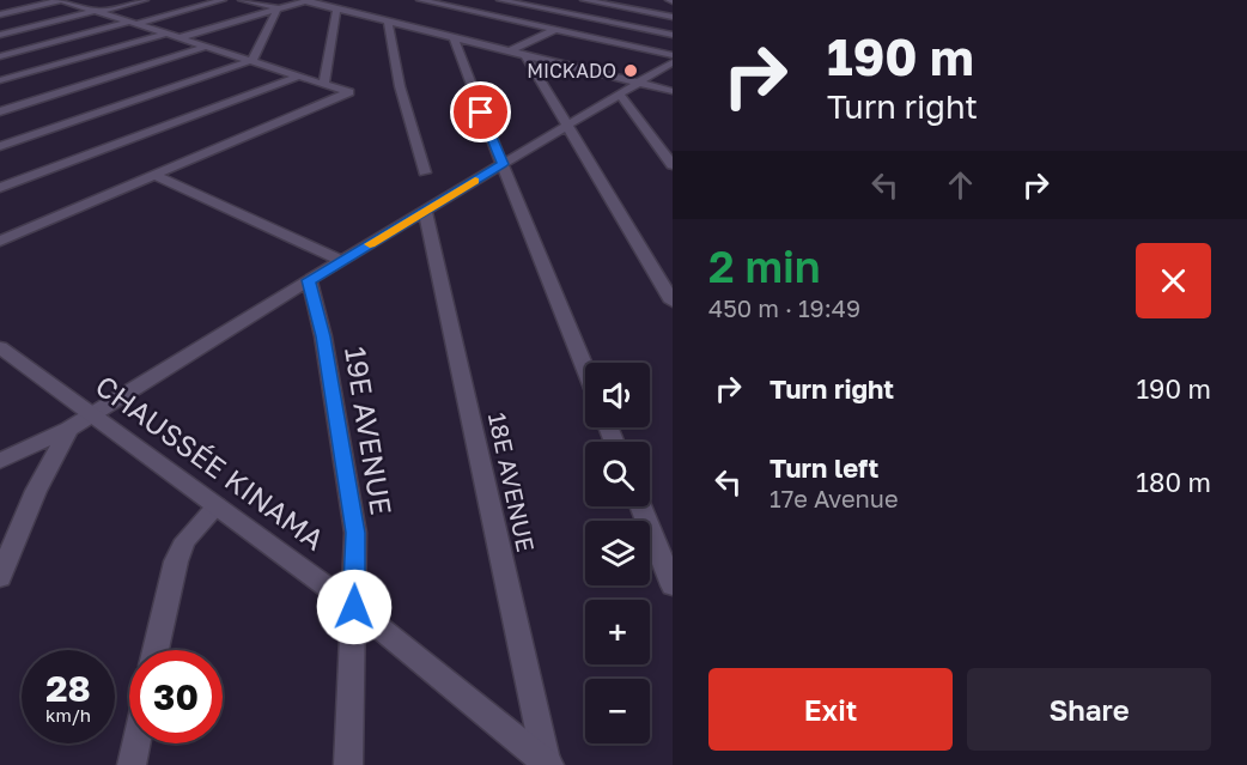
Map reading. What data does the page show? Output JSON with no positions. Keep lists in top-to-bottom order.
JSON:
{
  "streets": {
    "street": ["19E AVENUE", "CHAUSSÉE KINAMA", "18E AVENUE"]
  },
  "crossings": [
    ["19E AVENUE", "CHAUSSÉE KINAMA"],
    ["CHAUSSÉE KINAMA", "18E AVENUE"]
  ],
  "places": ["MICKADO"],
  "page": {
    "turn": ["190 m", "Turn right"],
    "heading": ["2 min", "450 m · 19:49"],
    "list": [
      {
        "name": "Turn right",
        "value": "190 m"
      },
      {
        "name": "Turn left",
        "note": "17e Avenue",
        "value": "180 m"
      }
    ],
    "map_buttons": ["+", "−"],
    "speed": "28 km/h",
    "limit": "30",
    "buttons": ["Exit", "Share"]
  }
}
